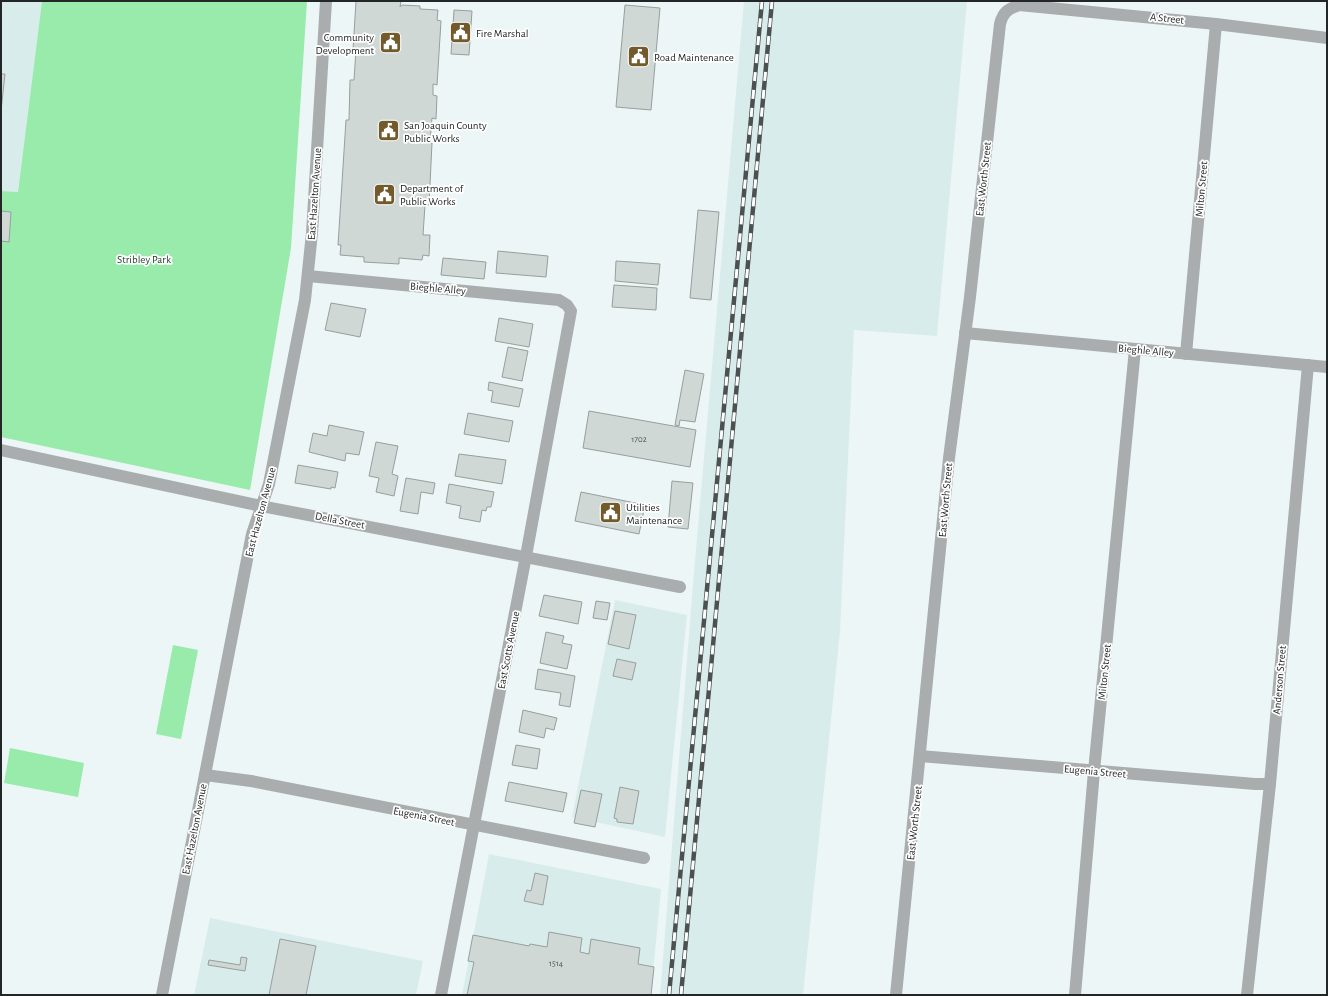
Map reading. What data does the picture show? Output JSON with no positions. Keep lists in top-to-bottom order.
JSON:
{
  "streets": {
    "street": [
      "A Street",
      "East Worth Street",
      "Milton Street",
      "East Hazelton Avenue",
      "Bieghle Alley",
      "Della Street",
      "East Scotts Avenue",
      "Anderson Street",
      "Eugenia Street"
    ]
  },
  "crossings": [
    ["A Street", "East Worth Street"],
    ["A Street", "Milton Street"],
    ["East Worth Street", "Bieghle Alley"],
    ["East Worth Street", "Eugenia Street"],
    ["Milton Street", "Bieghle Alley"],
    ["Milton Street", "Eugenia Street"],
    ["East Hazelton Avenue", "Bieghle Alley"],
    ["East Hazelton Avenue", "Della Street"],
    ["East Hazelton Avenue", "Eugenia Street"],
    ["Bieghle Alley", "East Scotts Avenue"],
    ["Bieghle Alley", "Anderson Street"],
    ["Della Street", "East Scotts Avenue"],
    ["East Scotts Avenue", "Eugenia Street"],
    ["Anderson Street", "Eugenia Street"]
  ],
  "parks": ["Stribley Park"],
  "places": {
    "public building": [
      "Fire Marshal",
      "Community Development",
      "Road Maintenance",
      "San Joaquin County Public Works",
      "Department of Public Works",
      "Utilities Maintenance"
    ]
  },
  "house_numbers": ["1702", "1514"]
}
